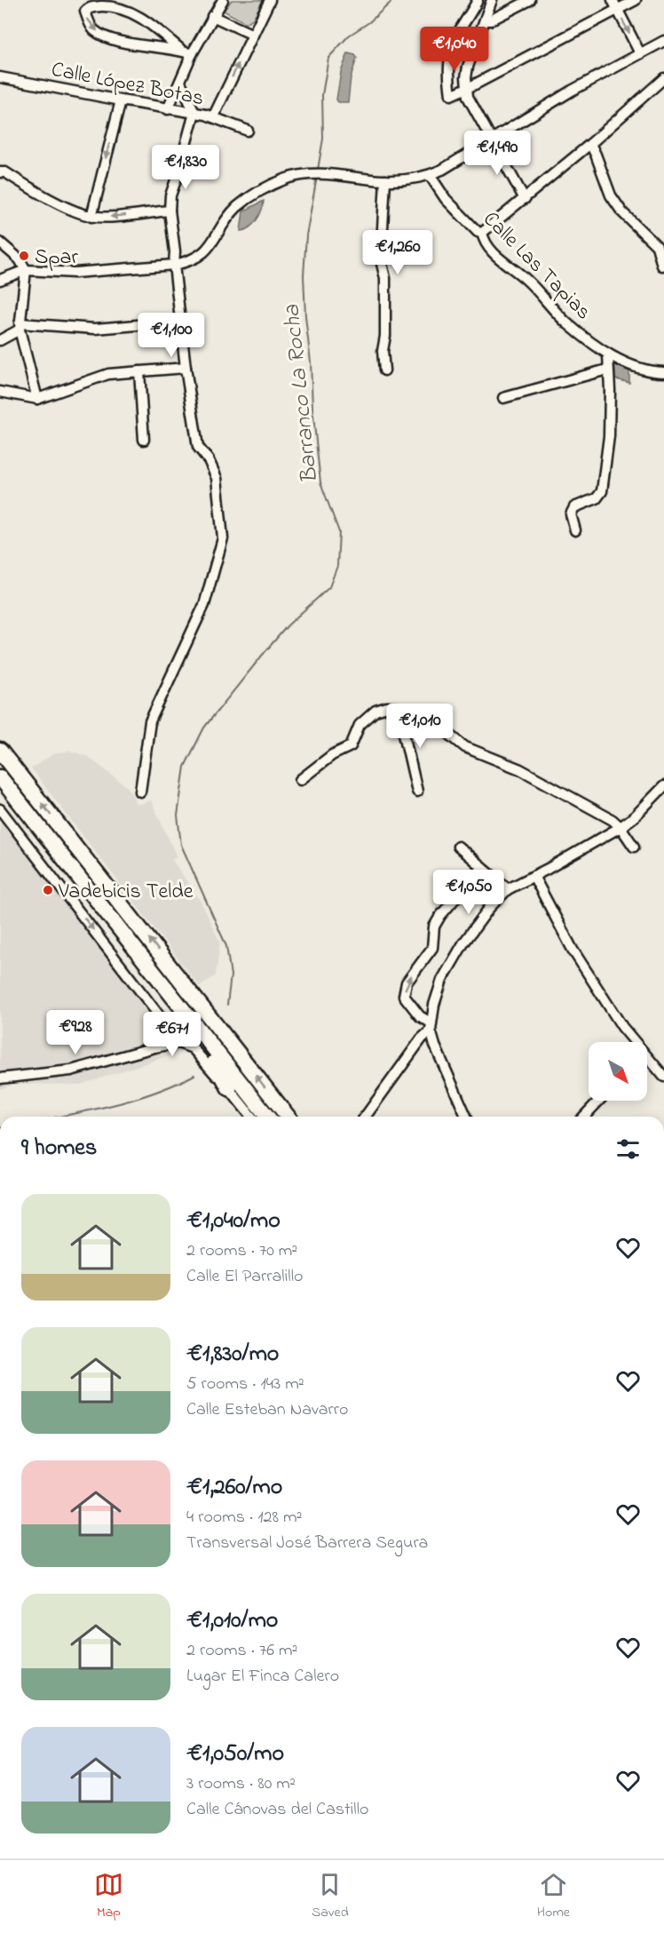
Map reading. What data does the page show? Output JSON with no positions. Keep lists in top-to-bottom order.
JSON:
{
  "streets": {
    "street": ["Calle López Botas", "Calle Las Tapias"]
  },
  "water": ["Barranco La Rocha"],
  "places": ["Spar", "Vadebicis Telde"],
  "north": "bottom right",
  "page": {
    "price": [
      "€1,040",
      "€1,490",
      "€1,830",
      "€1,260",
      "€1,100",
      "€1,010",
      "€1,050",
      "€928",
      "€671"
    ],
    "heading": "9 homes",
    "list": [
      {
        "name": "€1,040/mo",
        "note": "2 rooms · 70 m² · Calle El Parralillo"
      },
      {
        "name": "€1,830/mo",
        "note": "5 rooms · 143 m² · Calle Esteban Navarro"
      },
      {
        "name": "€1,260/mo",
        "note": "4 rooms · 128 m² · Transversal José Barrera Segura"
      },
      {
        "name": "€1,010/mo",
        "note": "2 rooms · 76 m² · Lugar El Finca Calero"
      },
      {
        "name": "€1,050/mo",
        "note": "3 rooms · 80 m² · Calle Cánovas del Castillo"
      }
    ],
    "tabs": ["Map", "Saved", "Home"]
  }
}
